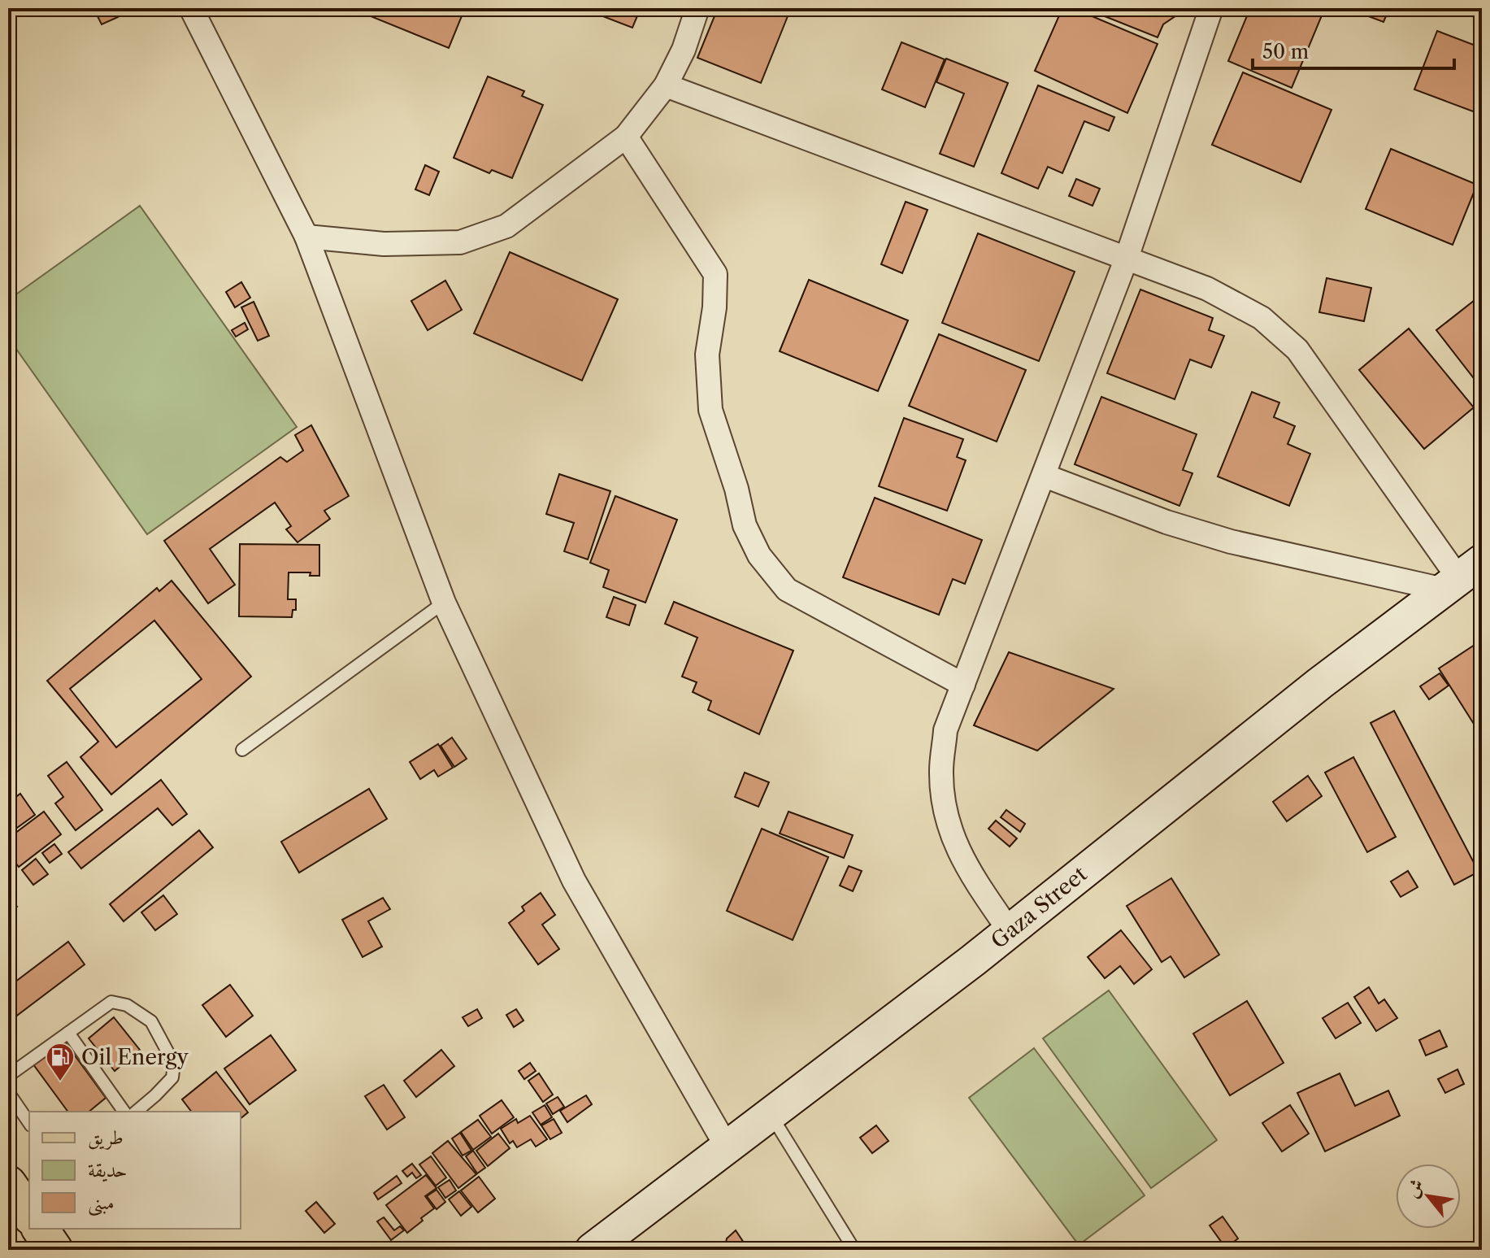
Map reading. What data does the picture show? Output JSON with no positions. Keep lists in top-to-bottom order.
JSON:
{
  "streets": {
    "main road": ["Gaza Street"]
  },
  "places": {
    "fuel station": ["Oil Energy"]
  },
  "legend": ["طريق", "حديقة", "مبنى"],
  "scale_bar": "50 m",
  "north": "top left"
}
